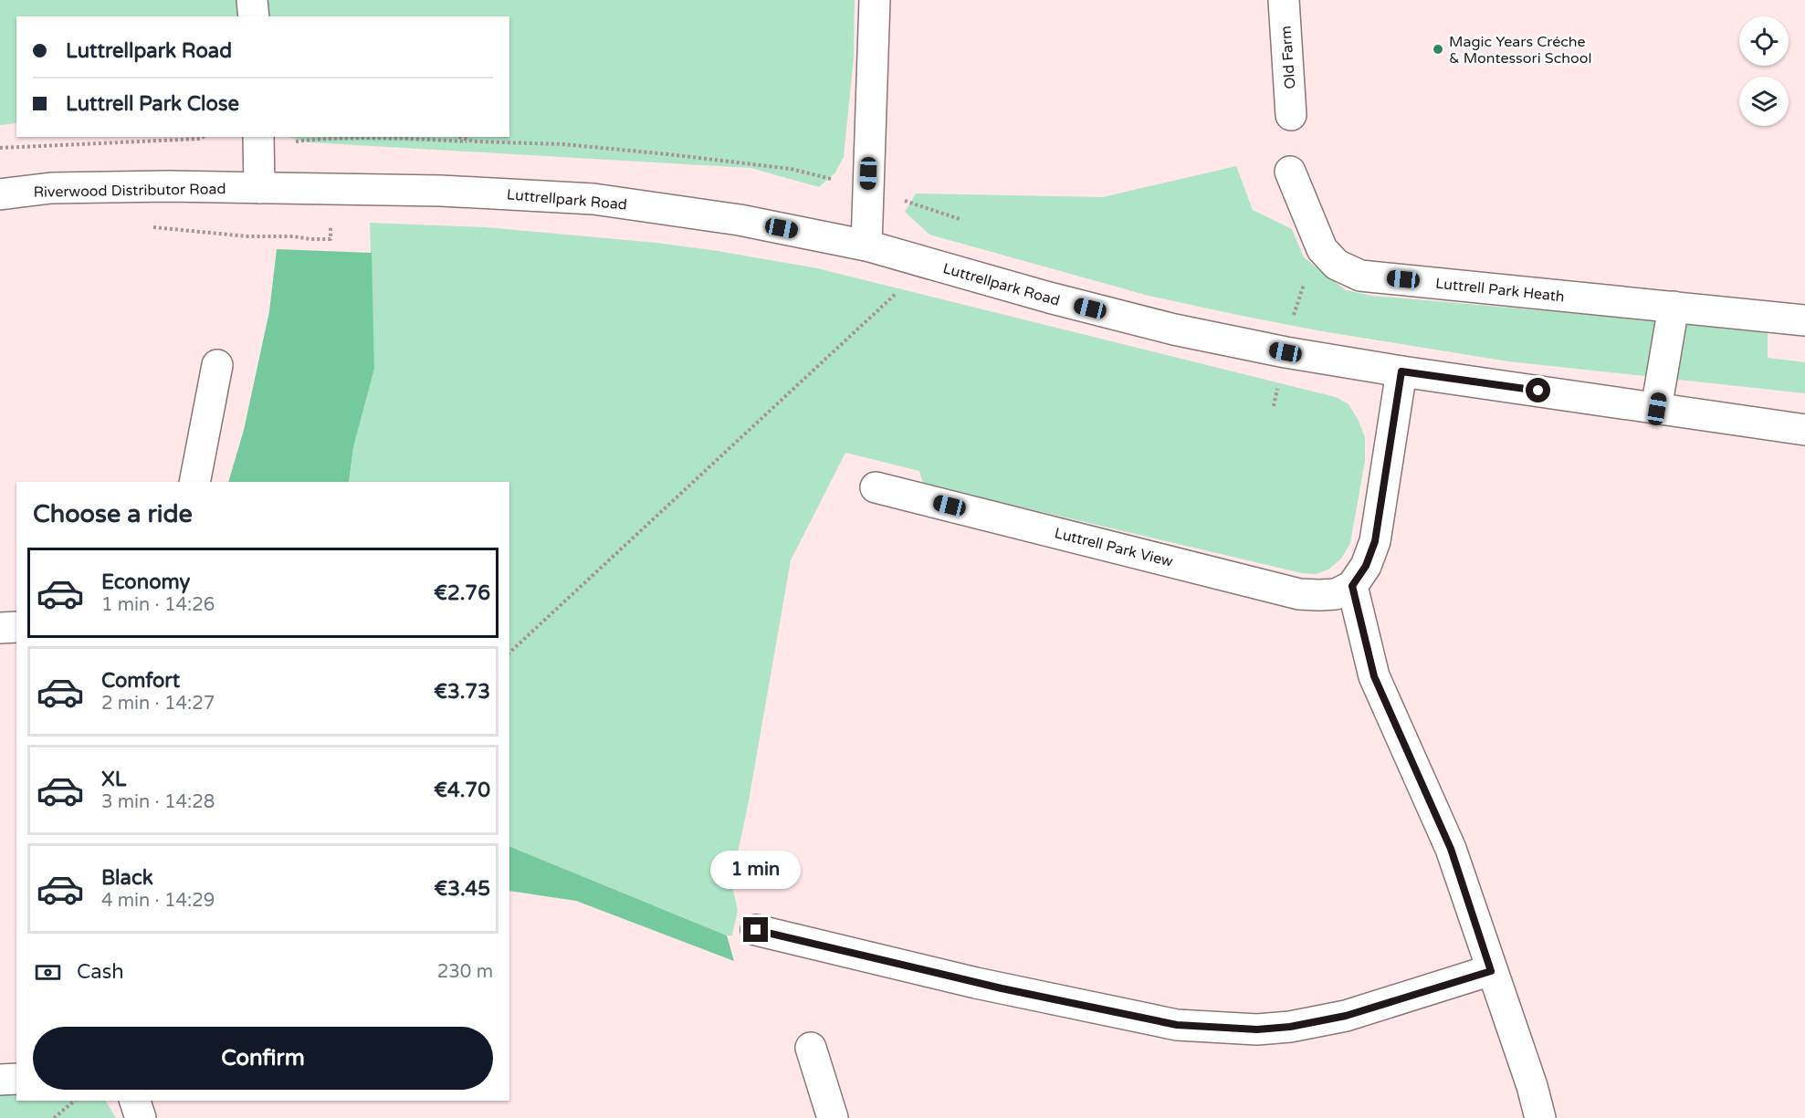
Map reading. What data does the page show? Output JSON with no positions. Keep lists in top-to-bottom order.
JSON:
{
  "streets": {
    "street": [
      "Old Farm",
      "Riverwood Distributor Road",
      "Luttrellpark Road",
      "Luttrell Park Heath",
      "Luttrell Park View"
    ]
  },
  "crossings": [
    ["Riverwood Distributor Road", "Luttrellpark Road"]
  ],
  "places": ["Magic Years Créche & Montessori School"],
  "page": {
    "banner": ["Luttrellpark Road", "Luttrell Park Close"],
    "heading": "Choose a ride",
    "list": [
      {
        "name": "Economy",
        "note": "1 min · 14:26",
        "value": "€2.76"
      },
      {
        "name": "Comfort",
        "note": "2 min · 14:27",
        "value": "€3.73"
      },
      {
        "name": "XL",
        "note": "3 min · 14:28",
        "value": "€4.70"
      },
      {
        "name": "Black",
        "note": "4 min · 14:29",
        "value": "€3.45"
      }
    ],
    "bubble": "1 min",
    "pay": ["Cash", "230 m"],
    "buttons": "Confirm"
  }
}
